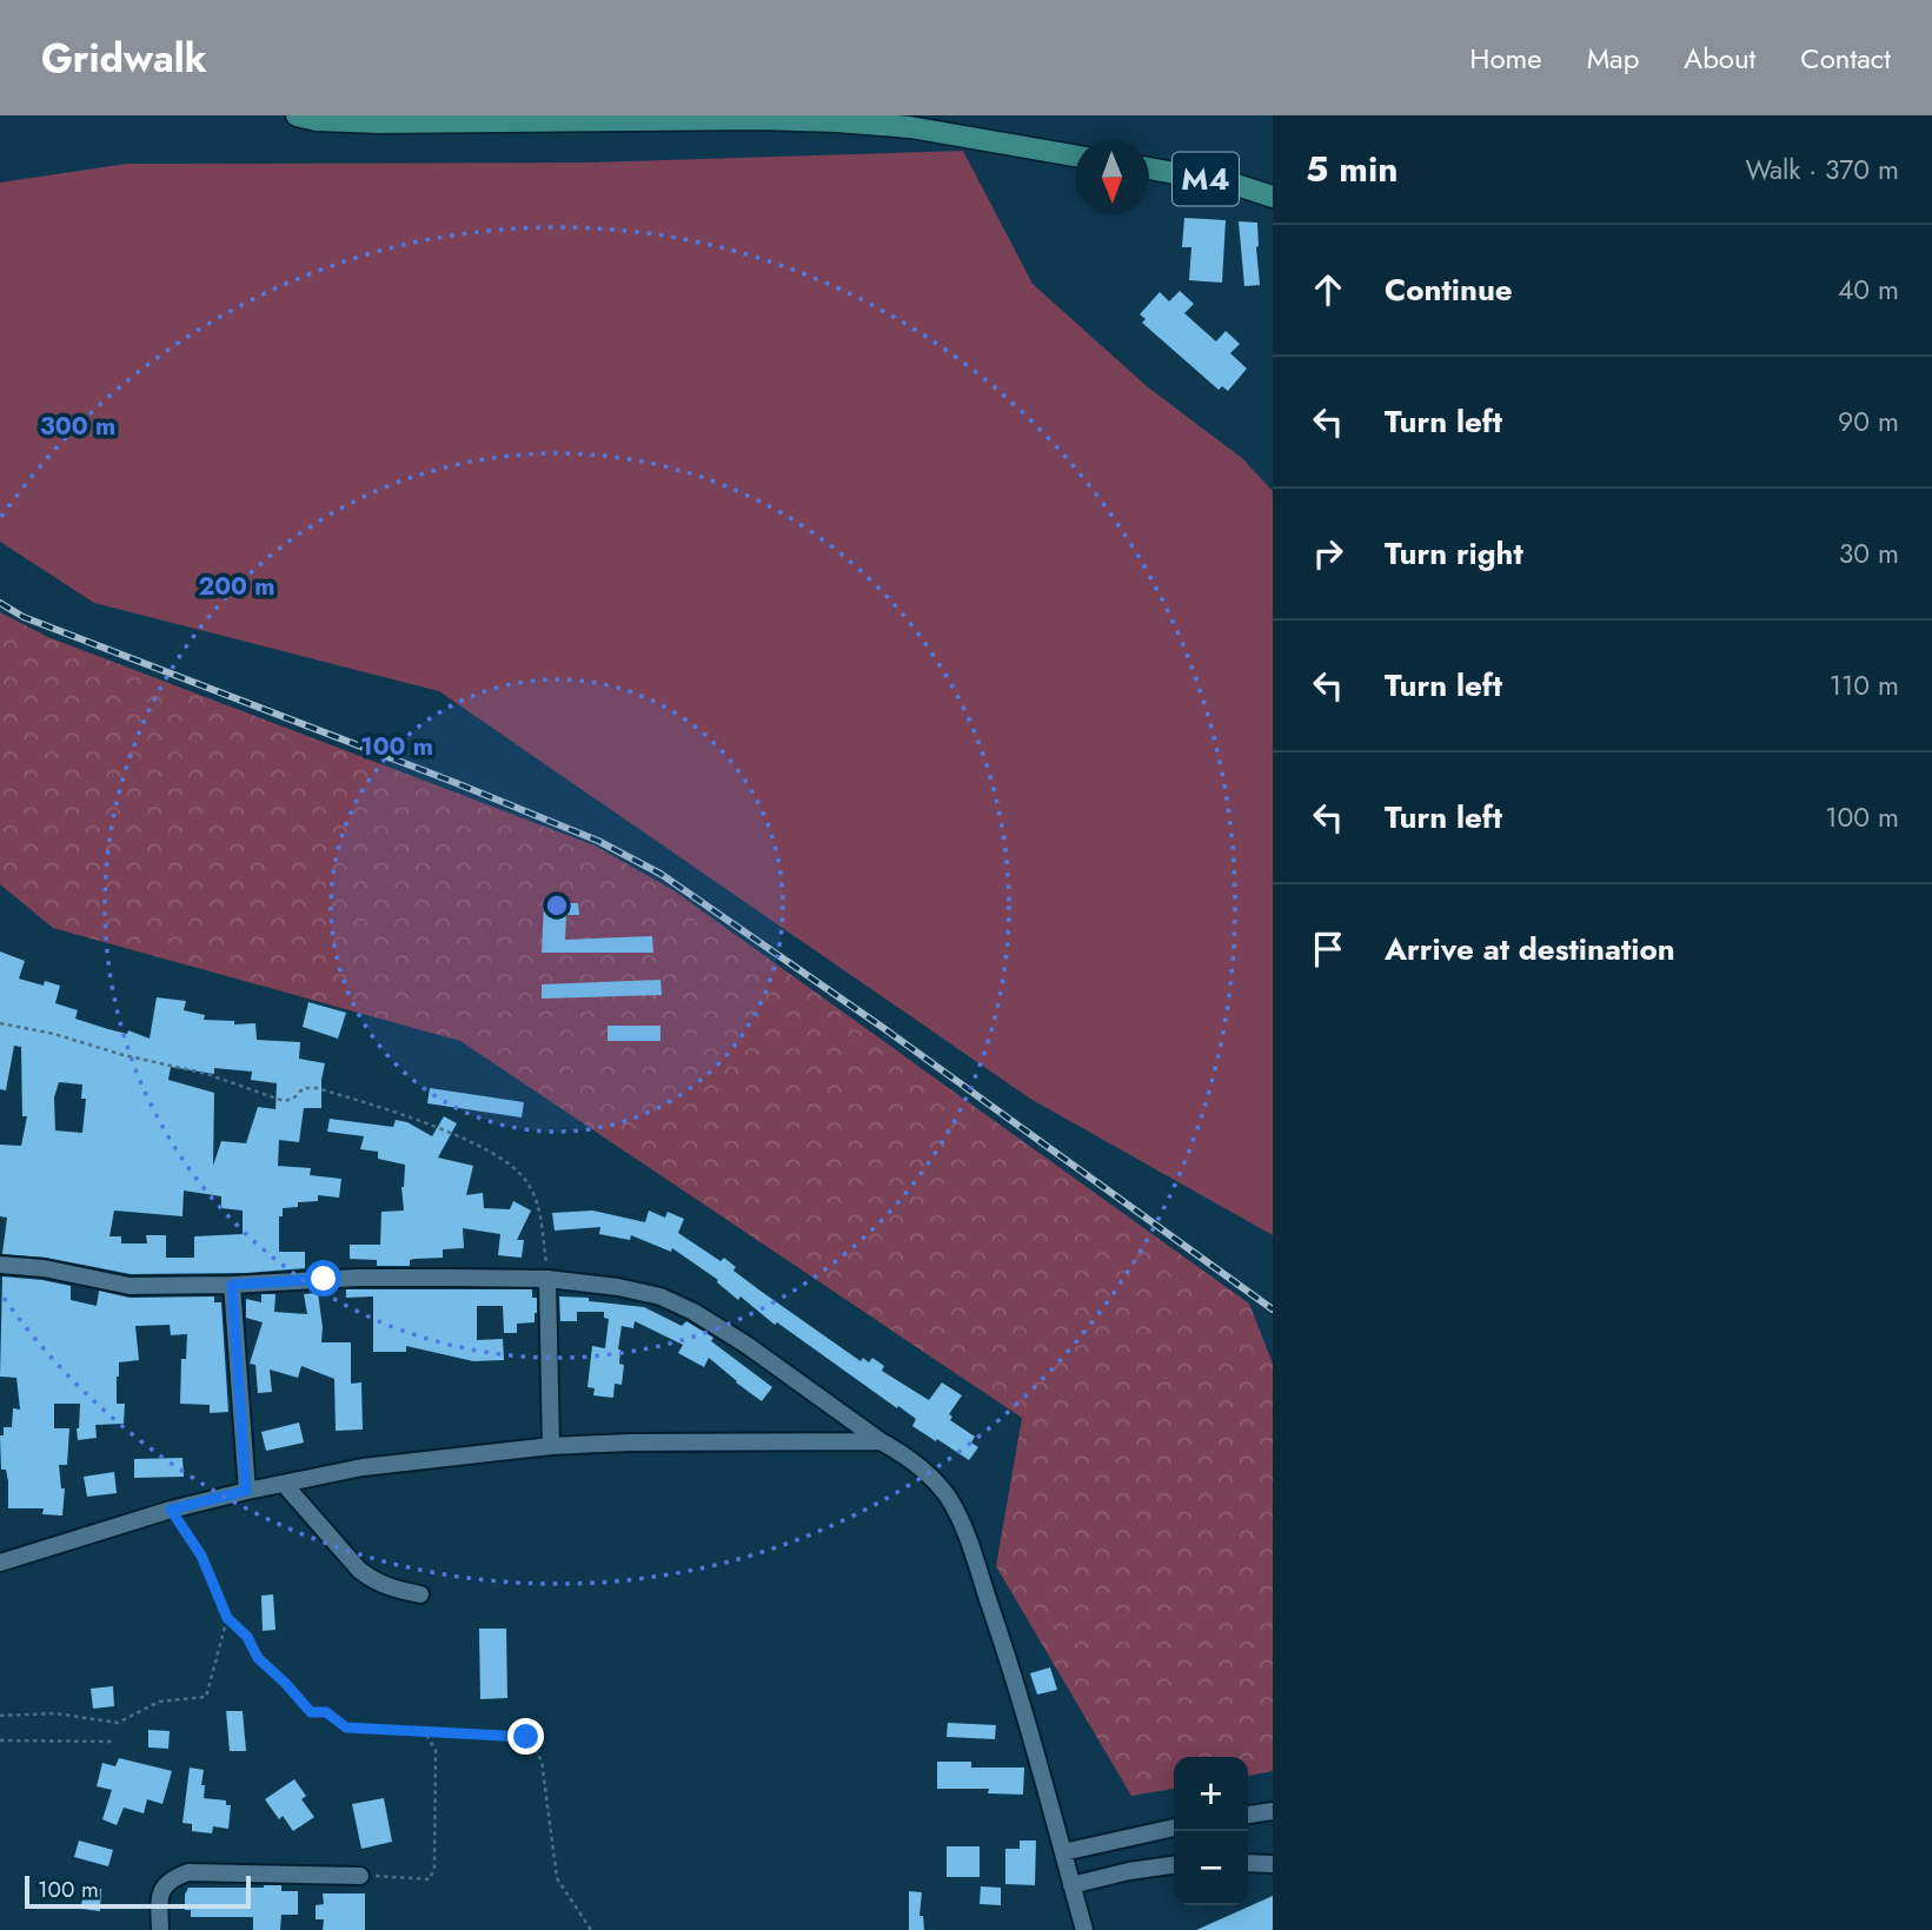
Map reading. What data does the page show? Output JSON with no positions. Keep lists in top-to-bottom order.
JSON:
{
  "streets": {
    "main road": ["M4"]
  },
  "scale_bar": "100 m",
  "north": "bottom",
  "page": {
    "header": "Gridwalk",
    "nav": [
      "Home",
      "Map",
      "About",
      "Contact"
    ],
    "heading": ["5 min", "Walk · 370 m"],
    "list": [
      ["Continue", "40 m"],
      ["Turn left", "90 m"],
      ["Turn right", "30 m"],
      ["Turn left", "110 m"],
      ["Turn left", "100 m"],
      "Arrive at destination"
    ],
    "map_buttons": ["+", "−"],
    "scale": "100 m"
  },
  "rings": ["300 m", "200 m", "100 m"]
}
